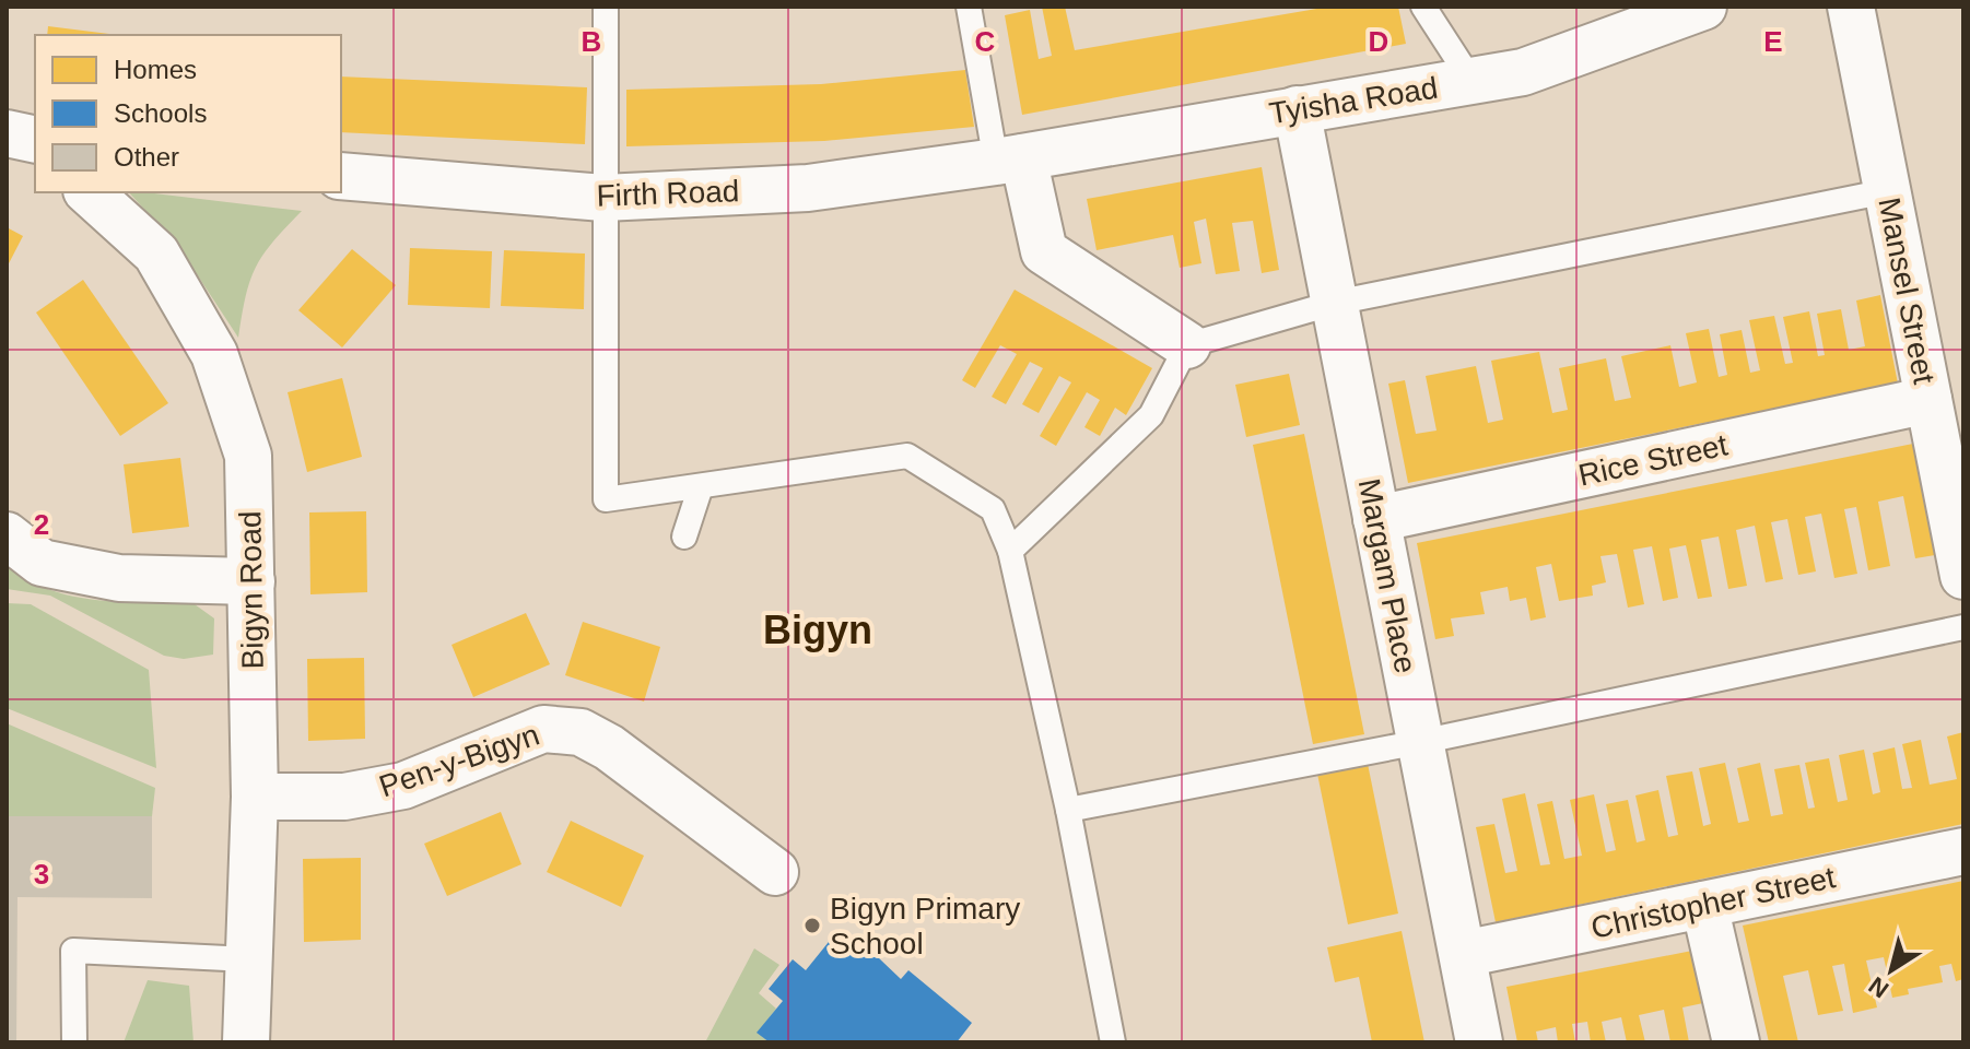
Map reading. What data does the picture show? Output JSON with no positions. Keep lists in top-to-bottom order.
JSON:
{
  "streets": {
    "street": [
      "Tyisha Road",
      "Firth Road",
      "Mansel Street",
      "Rice Street",
      "Margam Place",
      "Bigyn Road",
      "Pen-y-Bigyn",
      "Christopher Street"
    ]
  },
  "crossings": [
    ["Tyisha Road", "Firth Road"],
    ["Tyisha Road", "Margam Place"],
    ["Mansel Street", "Rice Street"],
    ["Rice Street", "Margam Place"],
    ["Margam Place", "Christopher Street"],
    ["Bigyn Road", "Pen-y-Bigyn"]
  ],
  "districts": ["Bigyn"],
  "places": ["Bigyn Primary School"],
  "legend": ["Homes", "Schools", "Other"],
  "north": "bottom left",
  "grid": {
    "columns": [
      "B",
      "C",
      "D",
      "E"
    ],
    "rows": ["2", "3"]
  }
}
